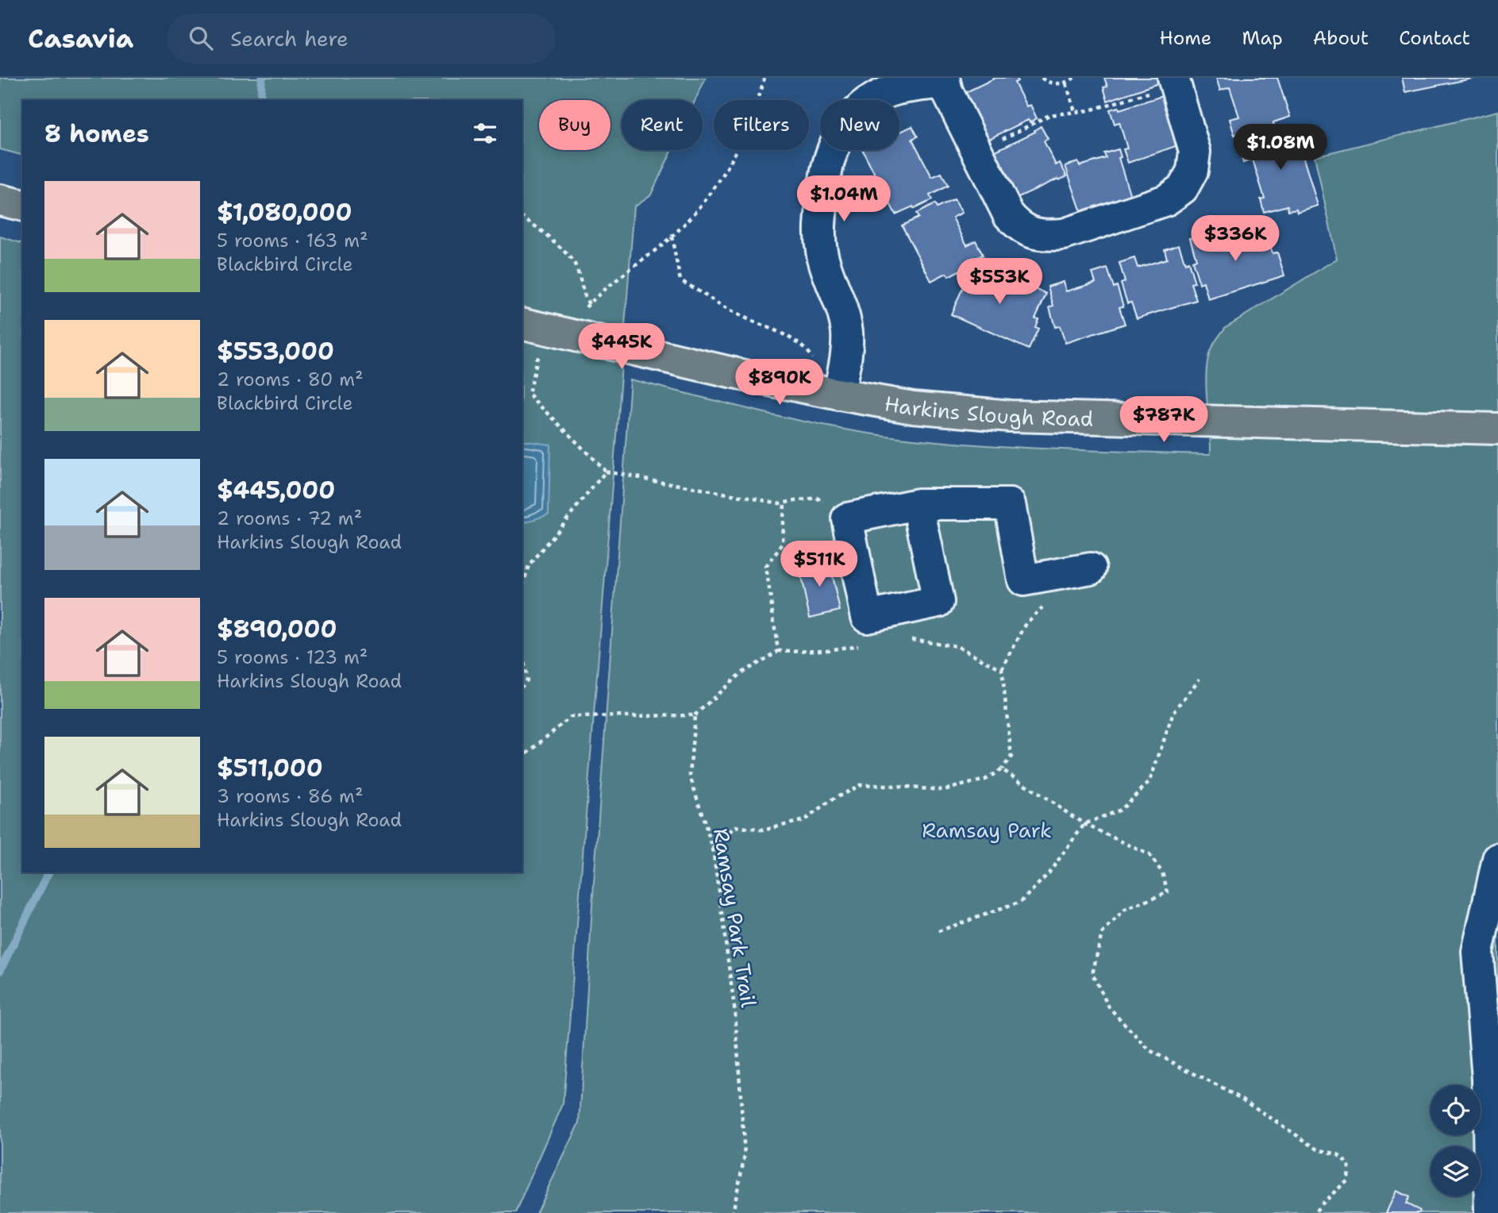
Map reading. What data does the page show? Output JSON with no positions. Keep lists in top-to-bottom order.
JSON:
{
  "streets": {
    "main road": ["Harkins Slough Road"],
    "path": ["Ramsay Park Trail"]
  },
  "parks": ["Ramsay Park"],
  "page": {
    "header": "Casavia",
    "search": "Search here",
    "nav": [
      "Home",
      "Map",
      "About",
      "Contact"
    ],
    "chip": [
      "Buy",
      "Rent",
      "Filters",
      "New"
    ],
    "heading": "8 homes",
    "price": [
      "$1.08M",
      "$1.04M",
      "$336K",
      "$553K",
      "$445K",
      "$890K",
      "$787K",
      "$511K"
    ],
    "list": [
      {
        "name": "$1,080,000",
        "note": "5 rooms · 163 m² · Blackbird Circle"
      },
      {
        "name": "$553,000",
        "note": "2 rooms · 80 m² · Blackbird Circle"
      },
      {
        "name": "$445,000",
        "note": "2 rooms · 72 m² · Harkins Slough Road"
      },
      {
        "name": "$890,000",
        "note": "5 rooms · 123 m² · Harkins Slough Road"
      },
      {
        "name": "$511,000",
        "note": "3 rooms · 86 m² · Harkins Slough Road"
      }
    ]
  }
}
